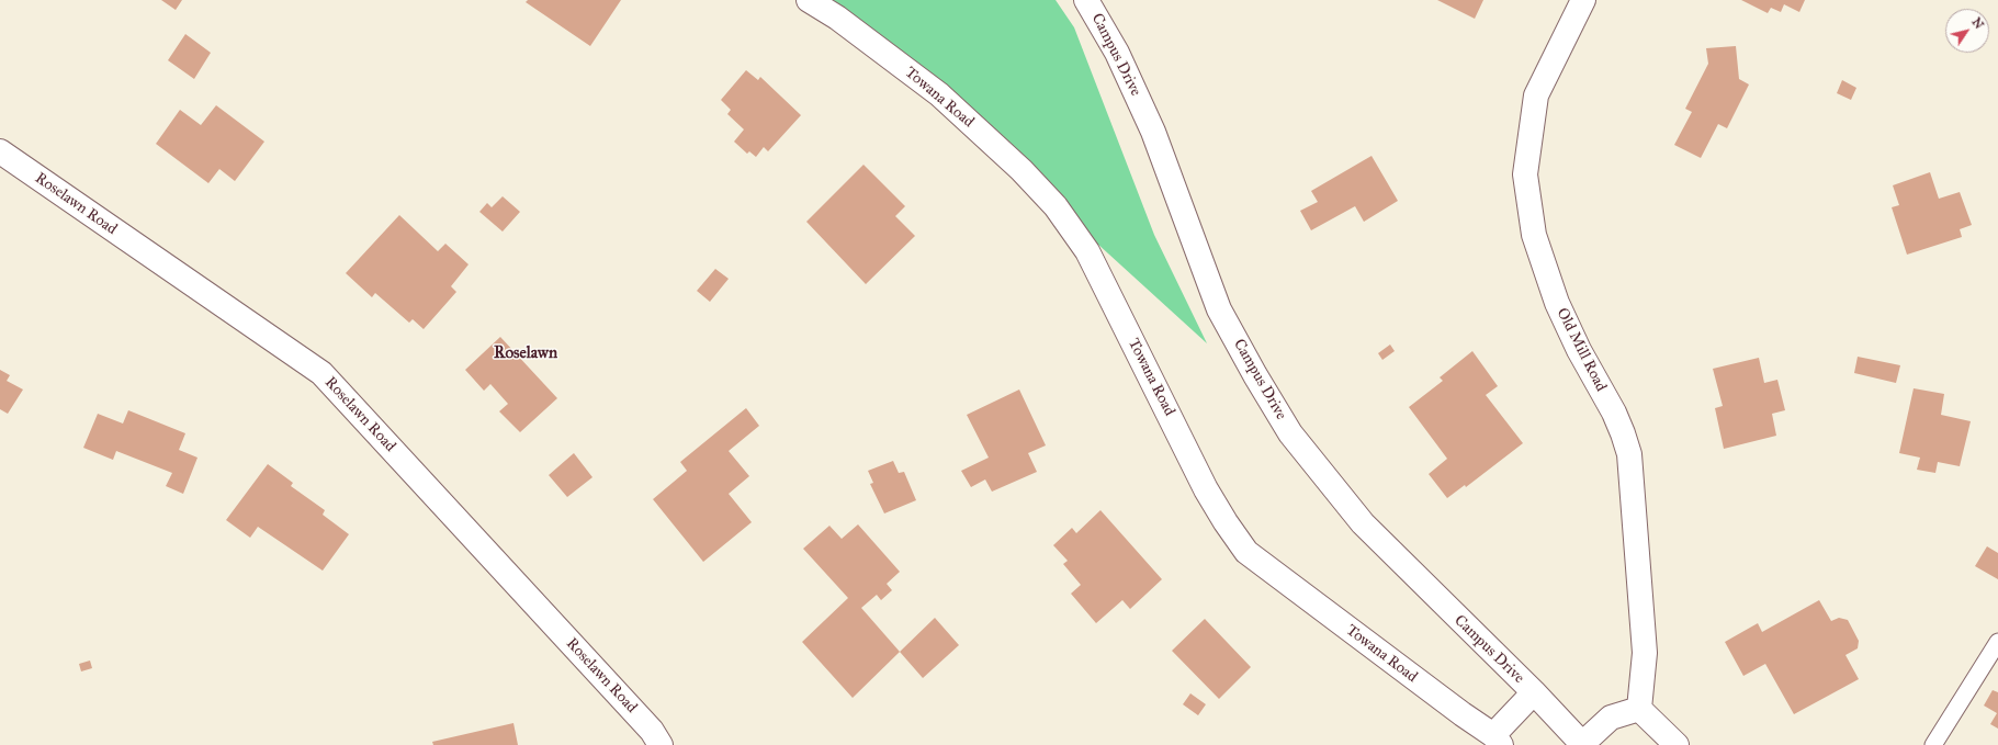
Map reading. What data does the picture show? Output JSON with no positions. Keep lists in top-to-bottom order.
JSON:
{
  "streets": {
    "street": [
      "Campus Drive",
      "Towana Road",
      "Roselawn Road",
      "Old Mill Road"
    ]
  },
  "districts": ["Roselawn"],
  "north": "top right"
}
